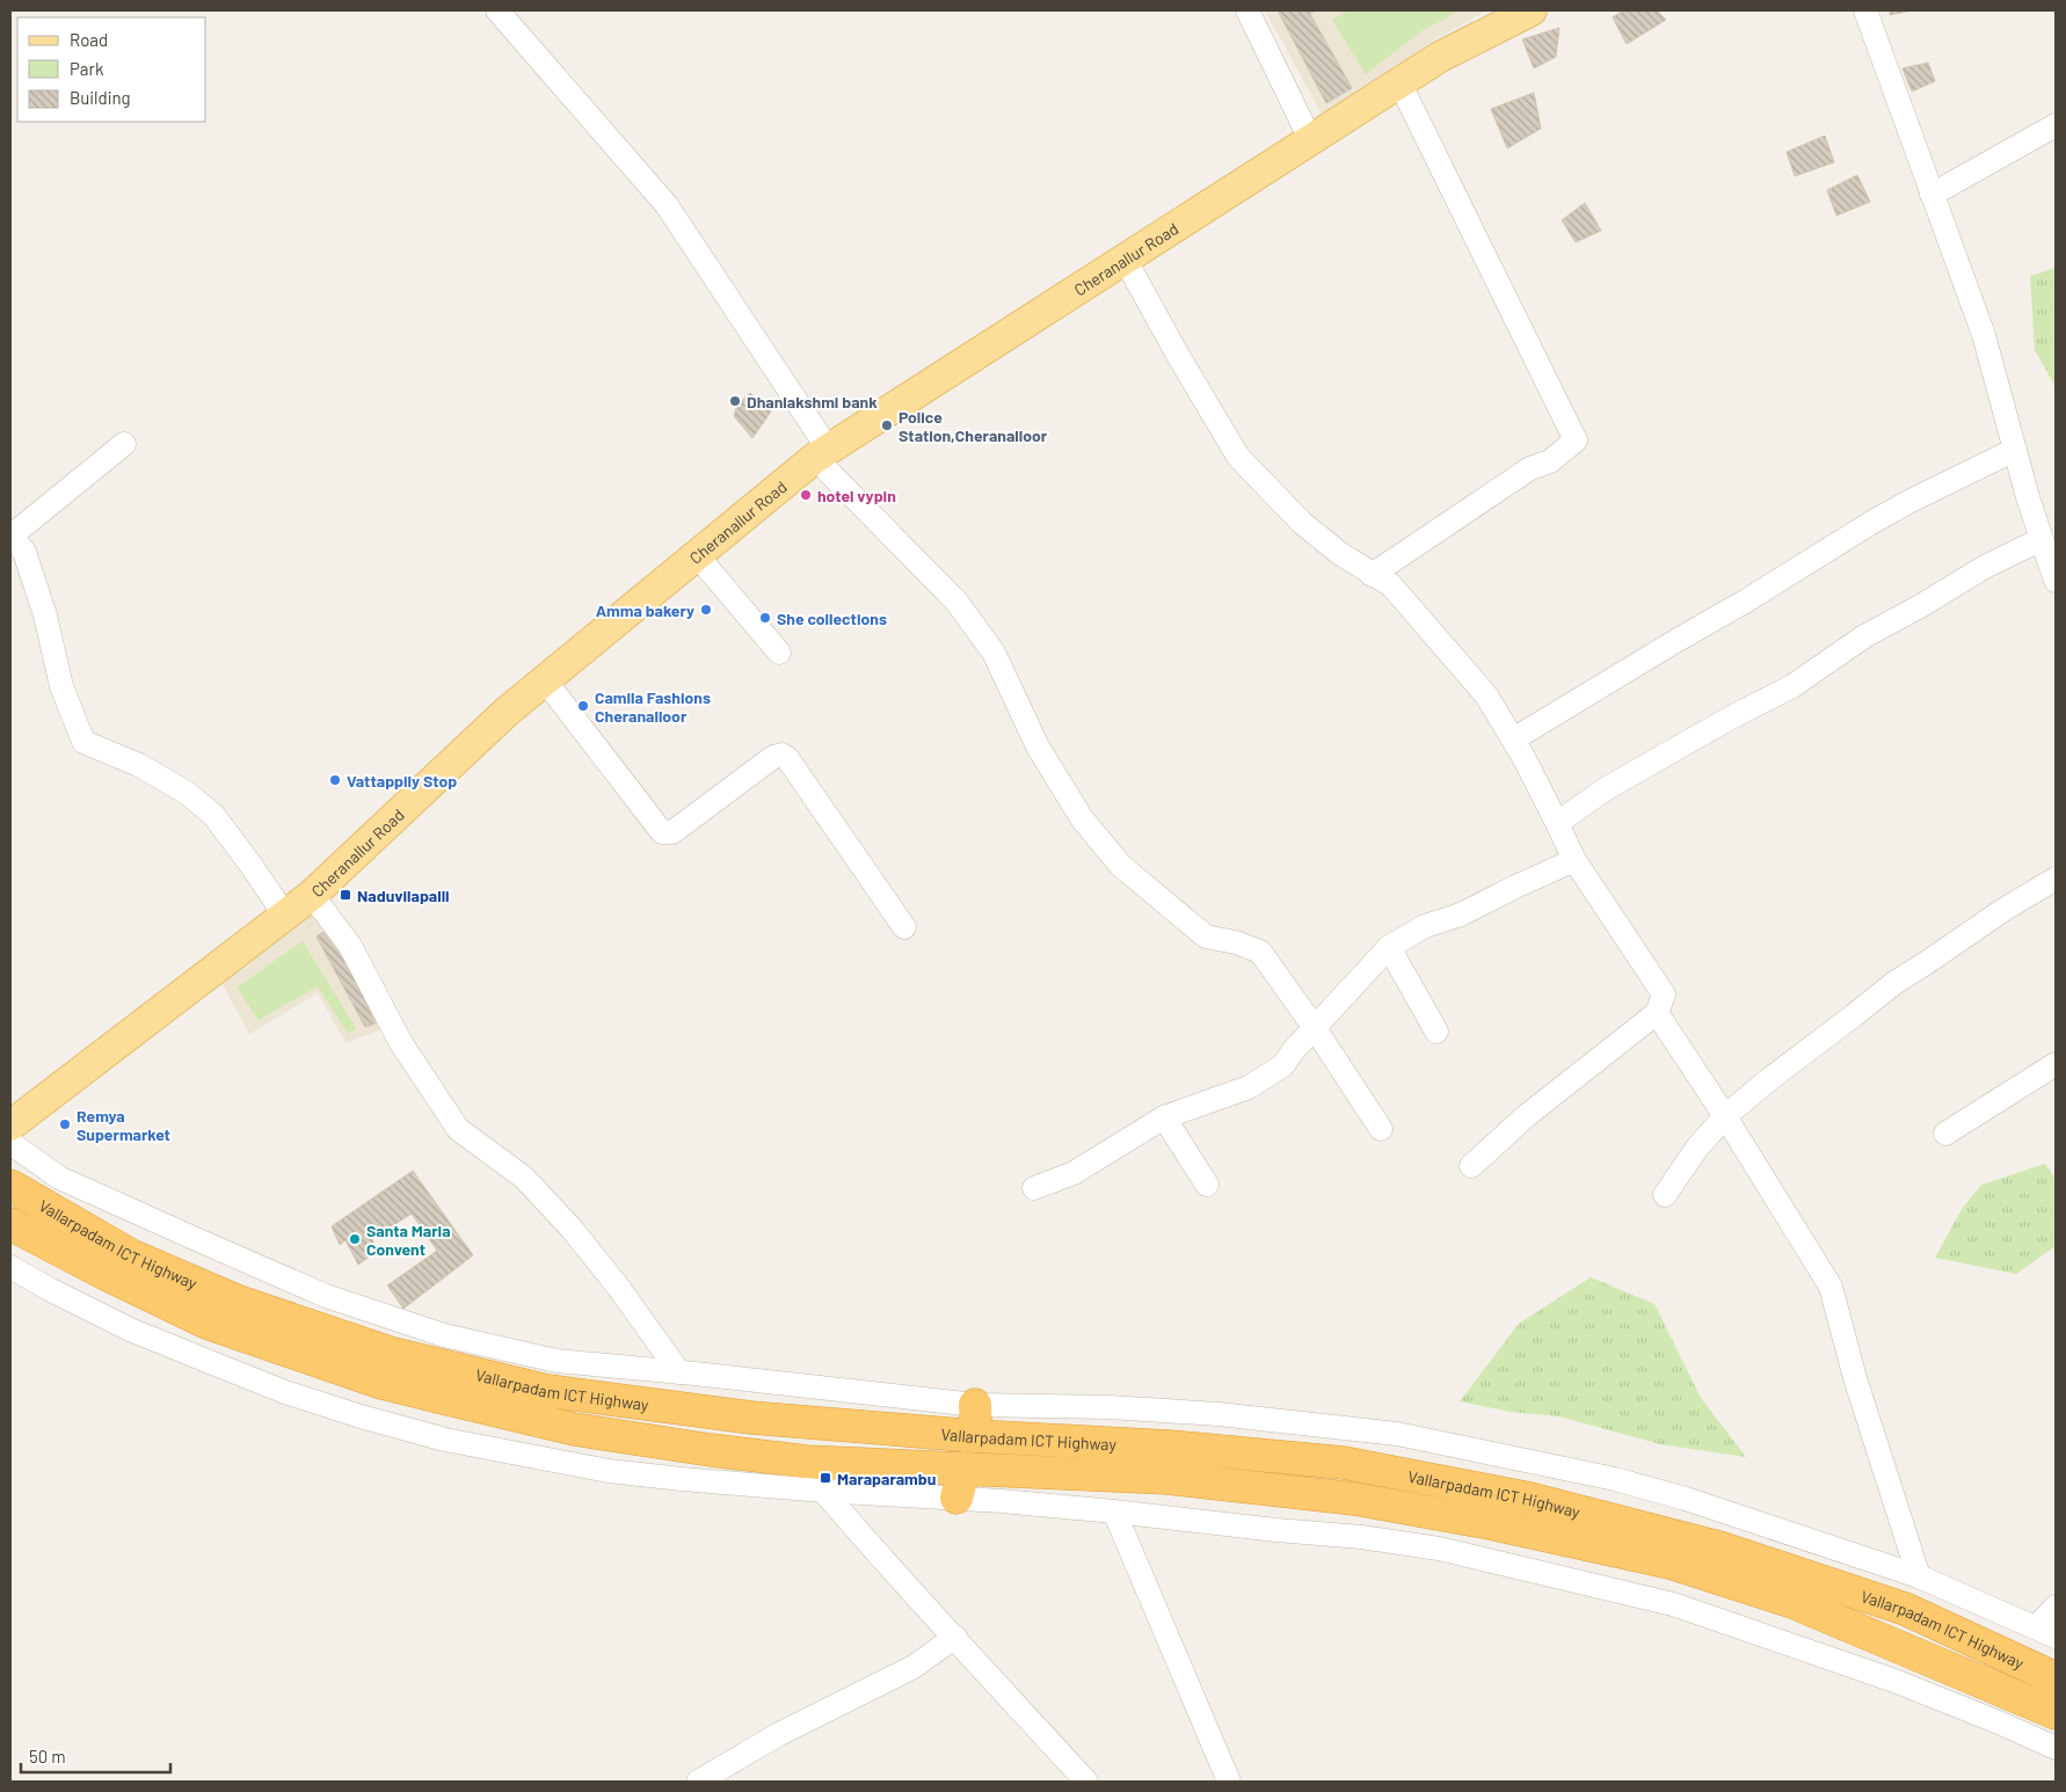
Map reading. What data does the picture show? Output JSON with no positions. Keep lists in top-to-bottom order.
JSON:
{
  "streets": {
    "highway": ["Vallarpadam ICT Highway"],
    "main road": ["Cheranallur Road"]
  },
  "places": {
    "other": [
      "Dhanlakshmi bank",
      "Police Station,Cheranalloor",
      "hotel vypin",
      "Amma bakery",
      "She collections",
      "Camila Fashions Cheranalloor",
      "Vattappily Stop",
      "Remya Supermarket",
      "Santa Maria Convent"
    ],
    "transit": ["Naduvilapalli", "Maraparambu"]
  },
  "legend": ["Road", "Park", "Building"],
  "scale_bar": "50 m"
}
